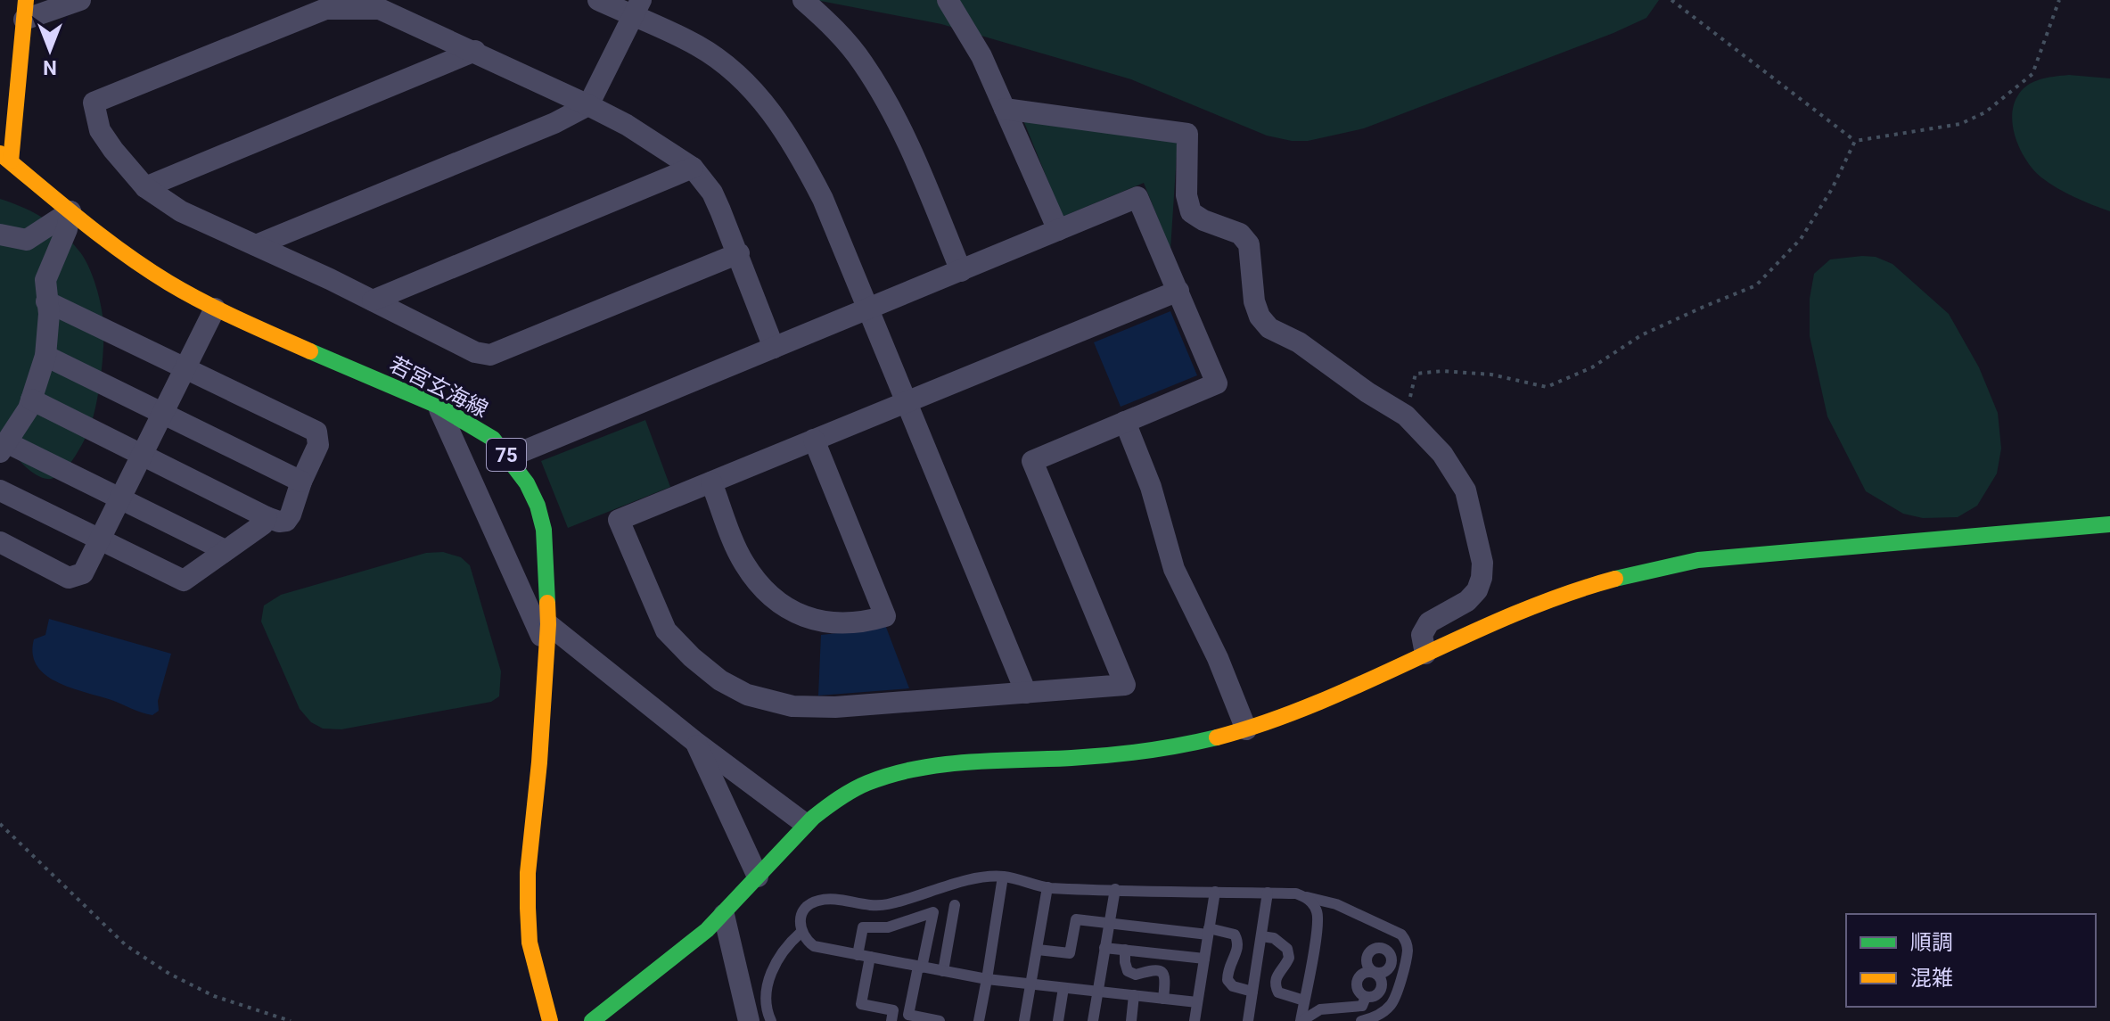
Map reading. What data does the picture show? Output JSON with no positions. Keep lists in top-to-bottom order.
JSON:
{
  "streets": {
    "street": ["若宮玄海線", "75"]
  },
  "legend": ["順調", "混雑"],
  "north": "bottom"
}
